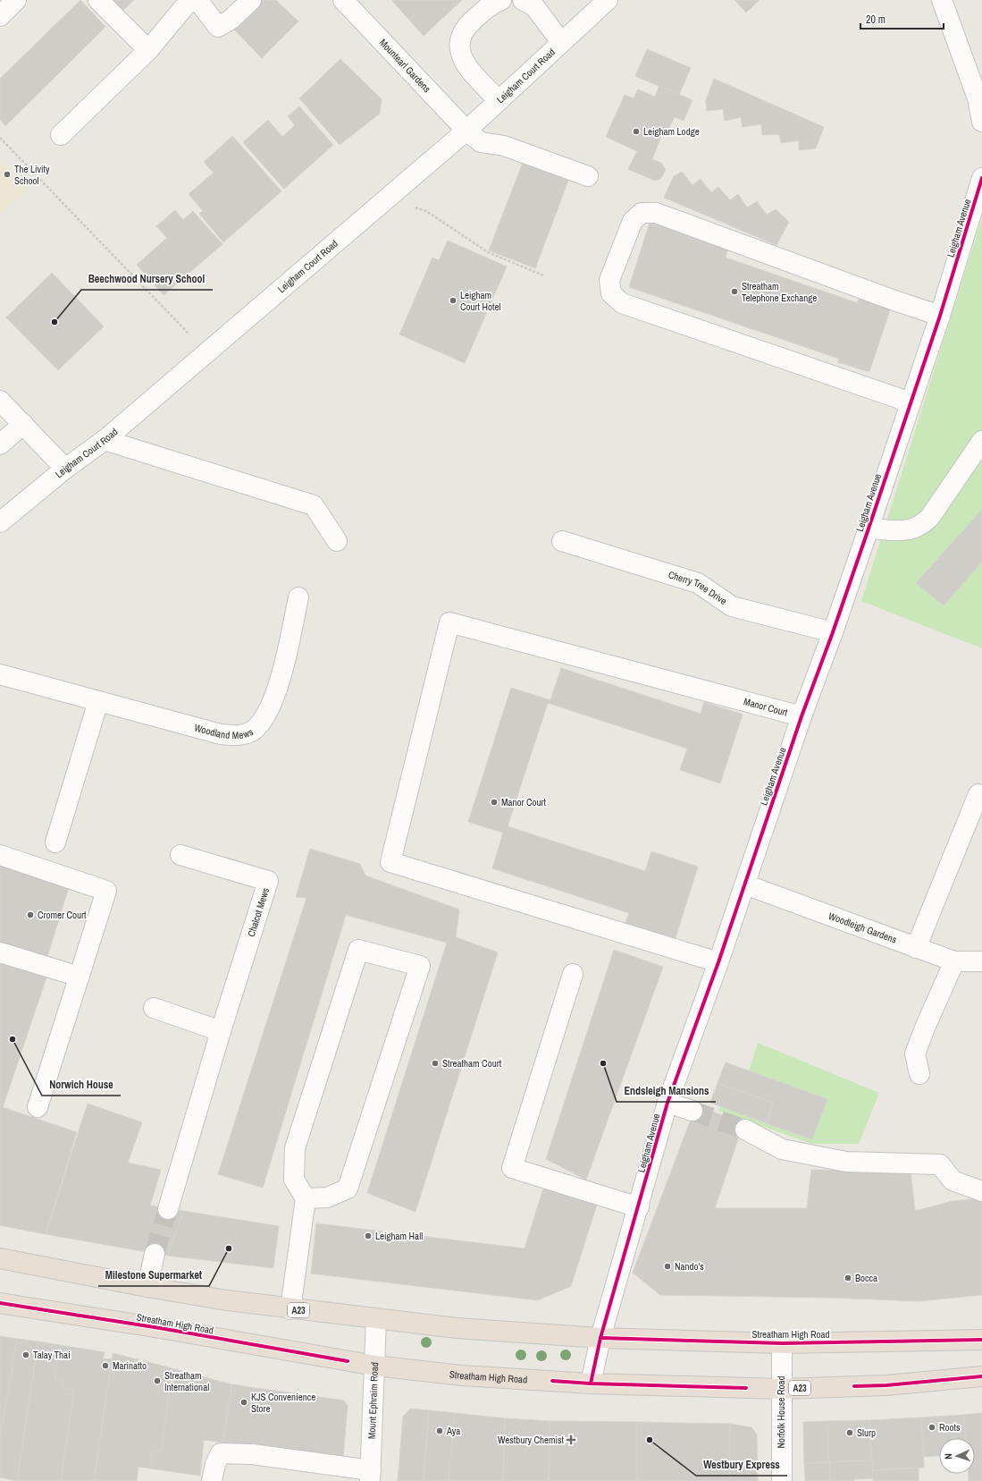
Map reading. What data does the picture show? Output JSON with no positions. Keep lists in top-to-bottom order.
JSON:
{
  "streets": {
    "highway": ["A23", "Streatham High Road"],
    "street": [
      "Mountearl Gardens",
      "Leigham Court Road",
      "Leigham Avenue",
      "Cherry Tree Drive",
      "Manor Court",
      "Woodland Mews",
      "Chalcot Mews",
      "Woodleigh Gardens",
      "Mount Ephraim Road",
      "Norfolk House Road"
    ]
  },
  "crossings": [
    ["Mountearl Gardens", "Leigham Court Road"],
    ["Leigham Avenue", "Cherry Tree Drive"],
    ["Leigham Avenue", "Manor Court"],
    ["Leigham Avenue", "Woodleigh Gardens"],
    ["Leigham Avenue", "Streatham High Road"],
    ["Streatham High Road", "Mount Ephraim Road"],
    ["Streatham High Road", "Norfolk House Road"]
  ],
  "places": {
    "other": [
      "Leigham Lodge",
      "The Livity School",
      "Streatham Telephone Exchange",
      "Leigham Court Hotel",
      "Beechwood Nursery School",
      "Manor Court",
      "Cromer Court",
      "Norwich House",
      "Streatham Court",
      "Endsleigh Mansions",
      "Leigham Hall",
      "Milestone Supermarket",
      "Nando's",
      "Bocca",
      "Talay Thai",
      "Marinatto",
      "Streatham International",
      "KJS Convenience Store",
      "Roots",
      "Aya",
      "Slurp",
      "Westbury Express"
    ],
    "health": ["Westbury Chemist"]
  },
  "scale_bar": "20 m",
  "north": "left"
}
